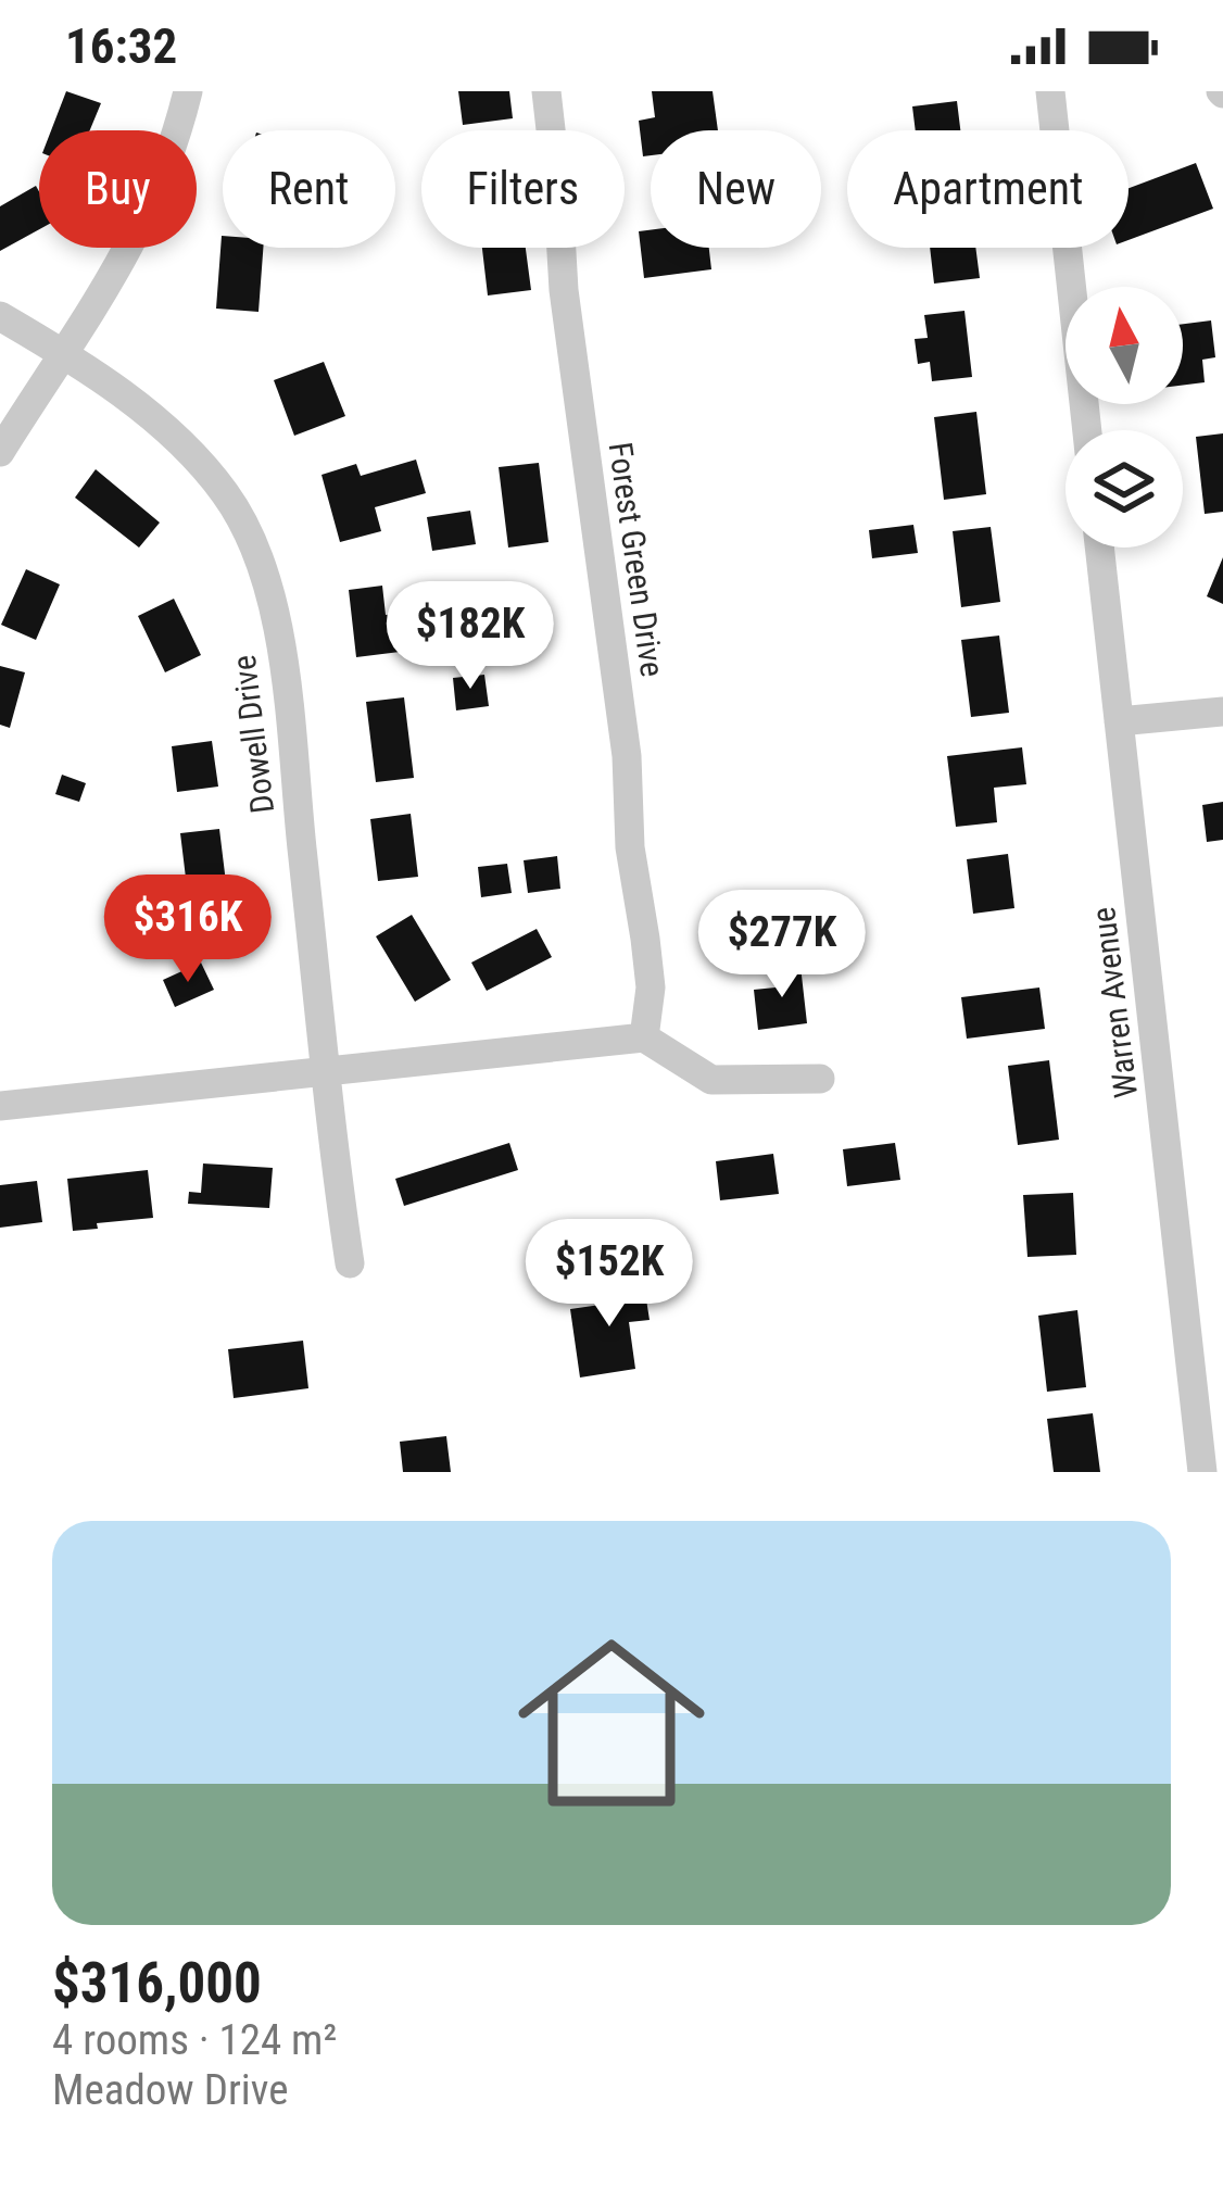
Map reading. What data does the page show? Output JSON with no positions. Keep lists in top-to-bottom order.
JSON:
{
  "streets": {
    "street": ["Forest Green Drive", "Dowell Drive", "Warren Avenue"]
  },
  "north": "top",
  "page": {
    "status": "16:32",
    "chip": [
      "Buy",
      "Rent",
      "Filters",
      "New",
      "Apartment"
    ],
    "price": [
      "$182K",
      "$316K",
      "$277K",
      "$152K"
    ],
    "list": [
      {
        "name": "$316,000",
        "note": "4 rooms · 124 m² · Meadow Drive"
      }
    ]
  }
}
